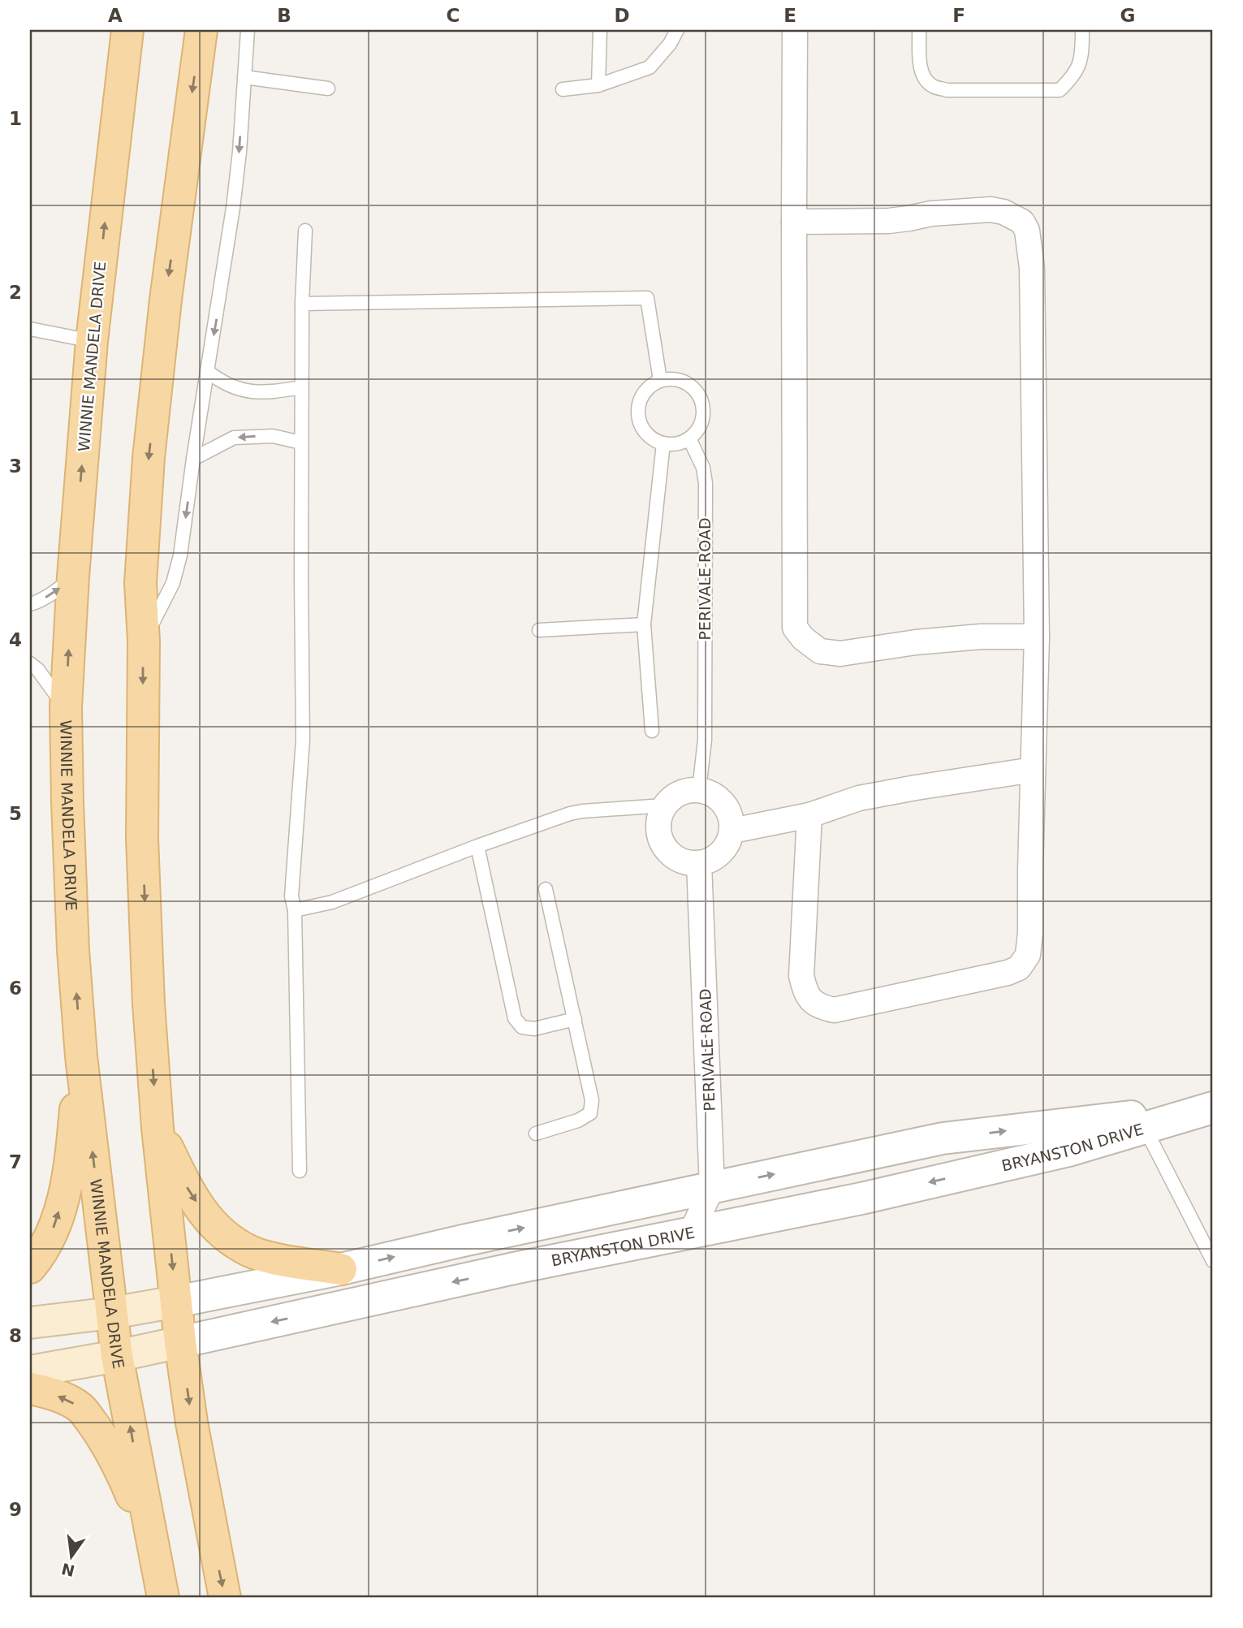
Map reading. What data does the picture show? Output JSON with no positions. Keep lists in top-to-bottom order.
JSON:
{
  "streets": {
    "main road": ["WINNIE MANDELA DRIVE", "BRYANSTON DRIVE"],
    "street": ["PERIVALE ROAD"]
  },
  "crossings": [
    ["WINNIE MANDELA DRIVE", "BRYANSTON DRIVE"],
    ["PERIVALE ROAD", "BRYANSTON DRIVE"]
  ],
  "north": "bottom",
  "grid": {
    "columns": [
      "A",
      "B",
      "C",
      "D",
      "E",
      "F",
      "G"
    ],
    "rows": [
      "1",
      "2",
      "3",
      "4",
      "5",
      "6",
      "7",
      "8",
      "9"
    ]
  }
}
